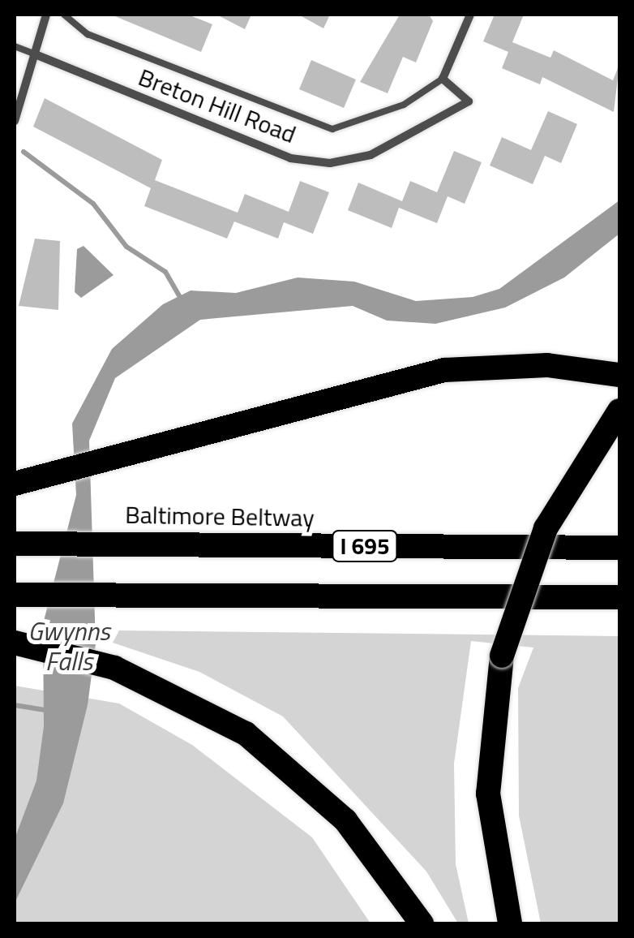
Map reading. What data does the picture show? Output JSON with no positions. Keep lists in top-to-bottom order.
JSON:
{
  "streets": {
    "highway": ["Baltimore Beltway", "I 695"],
    "street": ["Breton Hill Road"]
  },
  "water": ["Gwynns Falls"]
}
